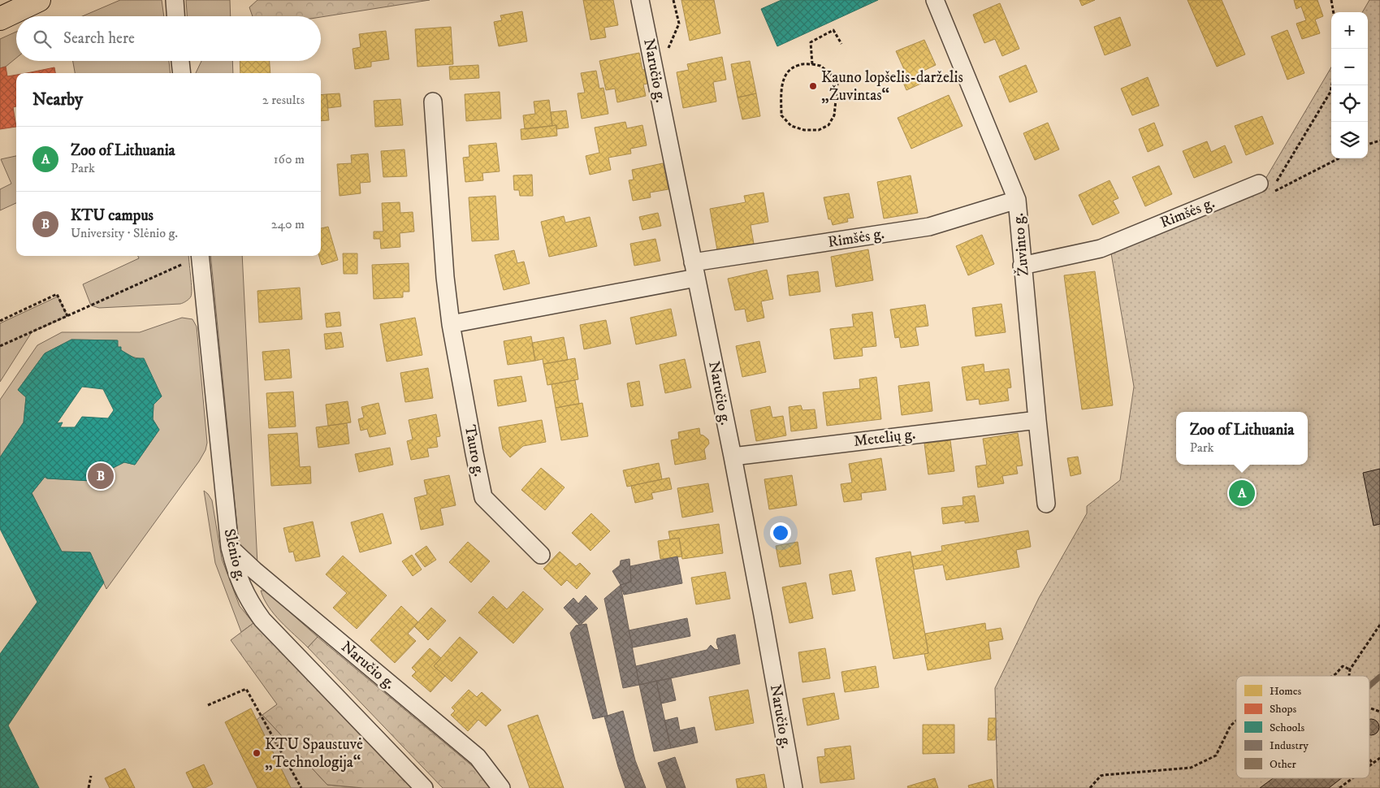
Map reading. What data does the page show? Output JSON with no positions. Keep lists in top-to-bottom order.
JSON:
{
  "streets": {
    "street": [
      "Naručio g.",
      "Rimšės g.",
      "Žuvinto g.",
      "Metelių g.",
      "Tauro g.",
      "Slėnio g."
    ]
  },
  "crossings": [
    ["Naručio g.", "Rimšės g."],
    ["Naručio g.", "Metelių g."],
    ["Naručio g.", "Slėnio g."],
    ["Rimšės g.", "Žuvinto g."],
    ["Žuvinto g.", "Metelių g."]
  ],
  "places": ["Kauno lopšelis-darželis „Žuvintas“", "KTU Spaustuvė „Technologija“"],
  "legend": [
    "Homes",
    "Shops",
    "Schools",
    "Industry",
    "Other"
  ],
  "page": {
    "map_buttons": ["+", "−"],
    "search": "Search here",
    "heading": ["Nearby", "2 results"],
    "list": [
      {
        "mark": "A",
        "name": "Zoo of Lithuania",
        "note": "Park",
        "value": "160 m"
      },
      {
        "mark": "B",
        "name": "KTU campus",
        "note": "University · Slėnio g.",
        "value": "240 m"
      }
    ],
    "popup": ["Zoo of Lithuania", "Park"],
    "pins": ["B", "A"]
  }
}
